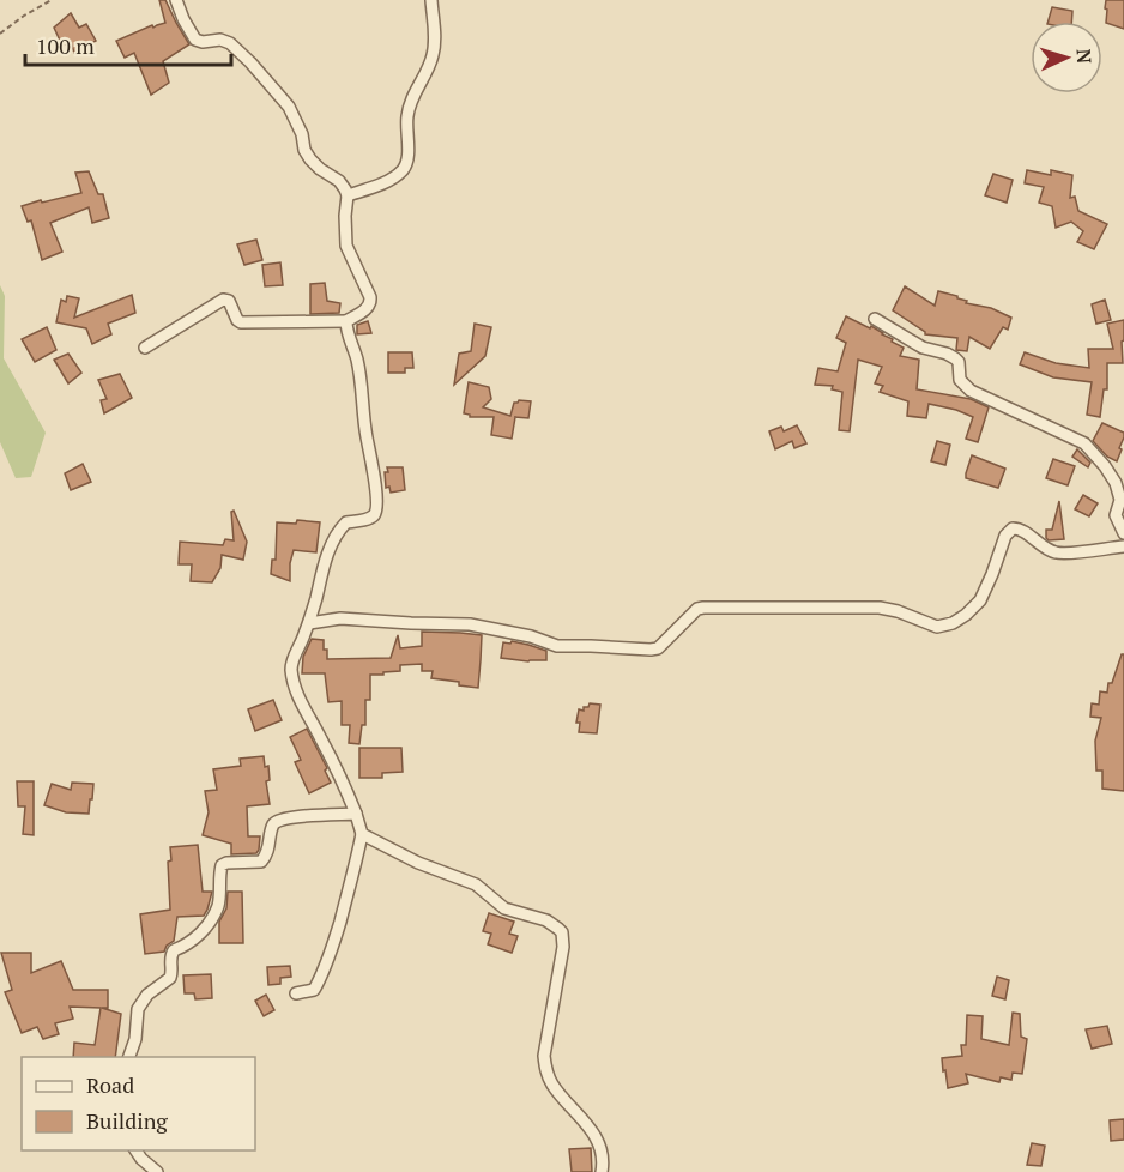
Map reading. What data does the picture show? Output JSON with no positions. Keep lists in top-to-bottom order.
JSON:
{
  "legend": ["Road", "Building"],
  "scale_bar": "100 m",
  "north": "right"
}
